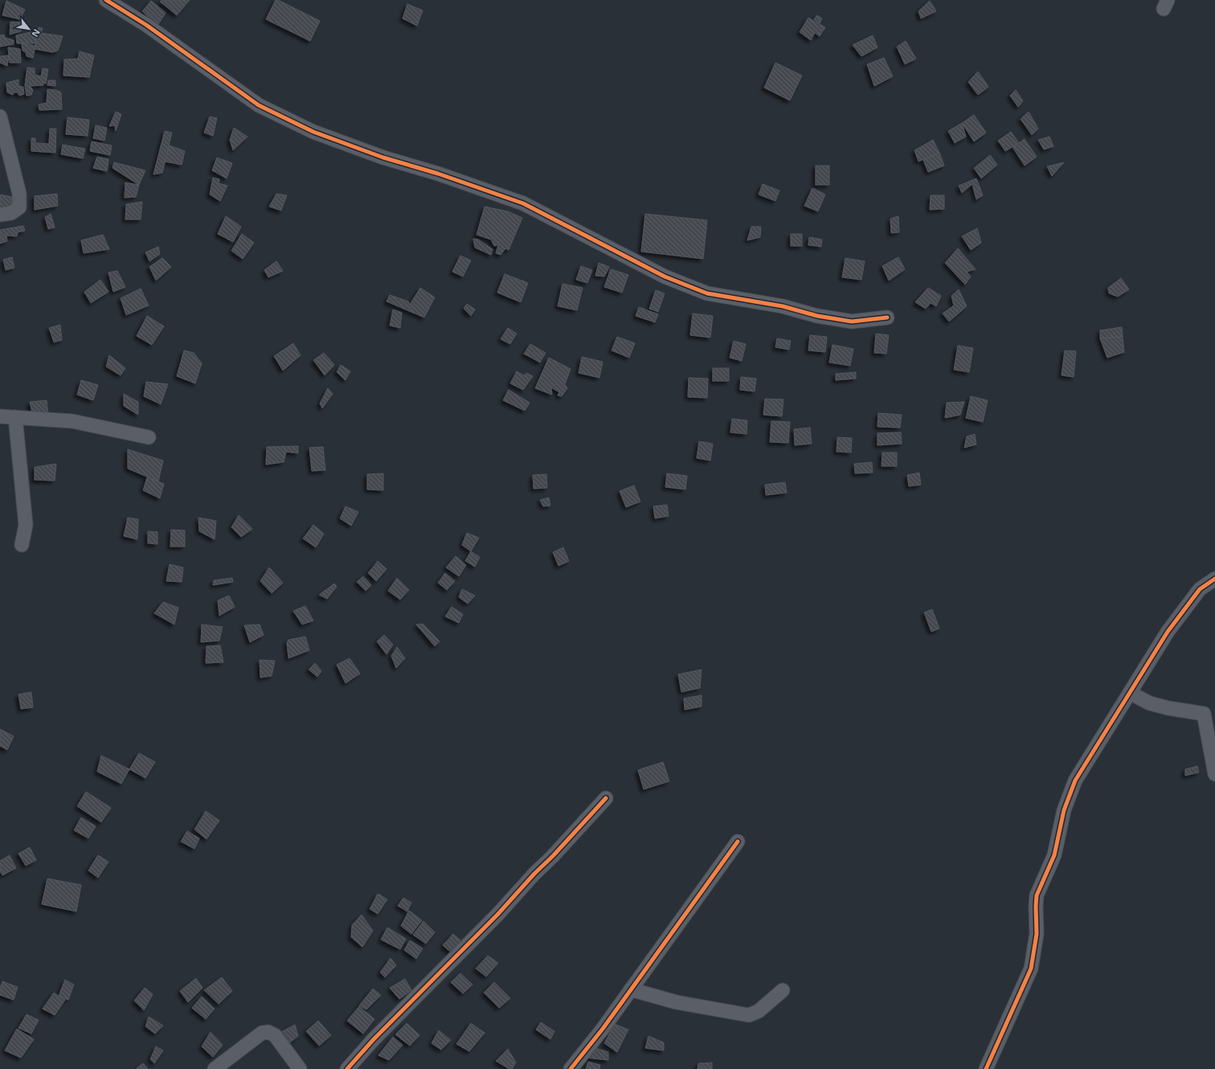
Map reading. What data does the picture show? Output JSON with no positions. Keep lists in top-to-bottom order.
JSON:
{
  "north": "bottom right"
}
